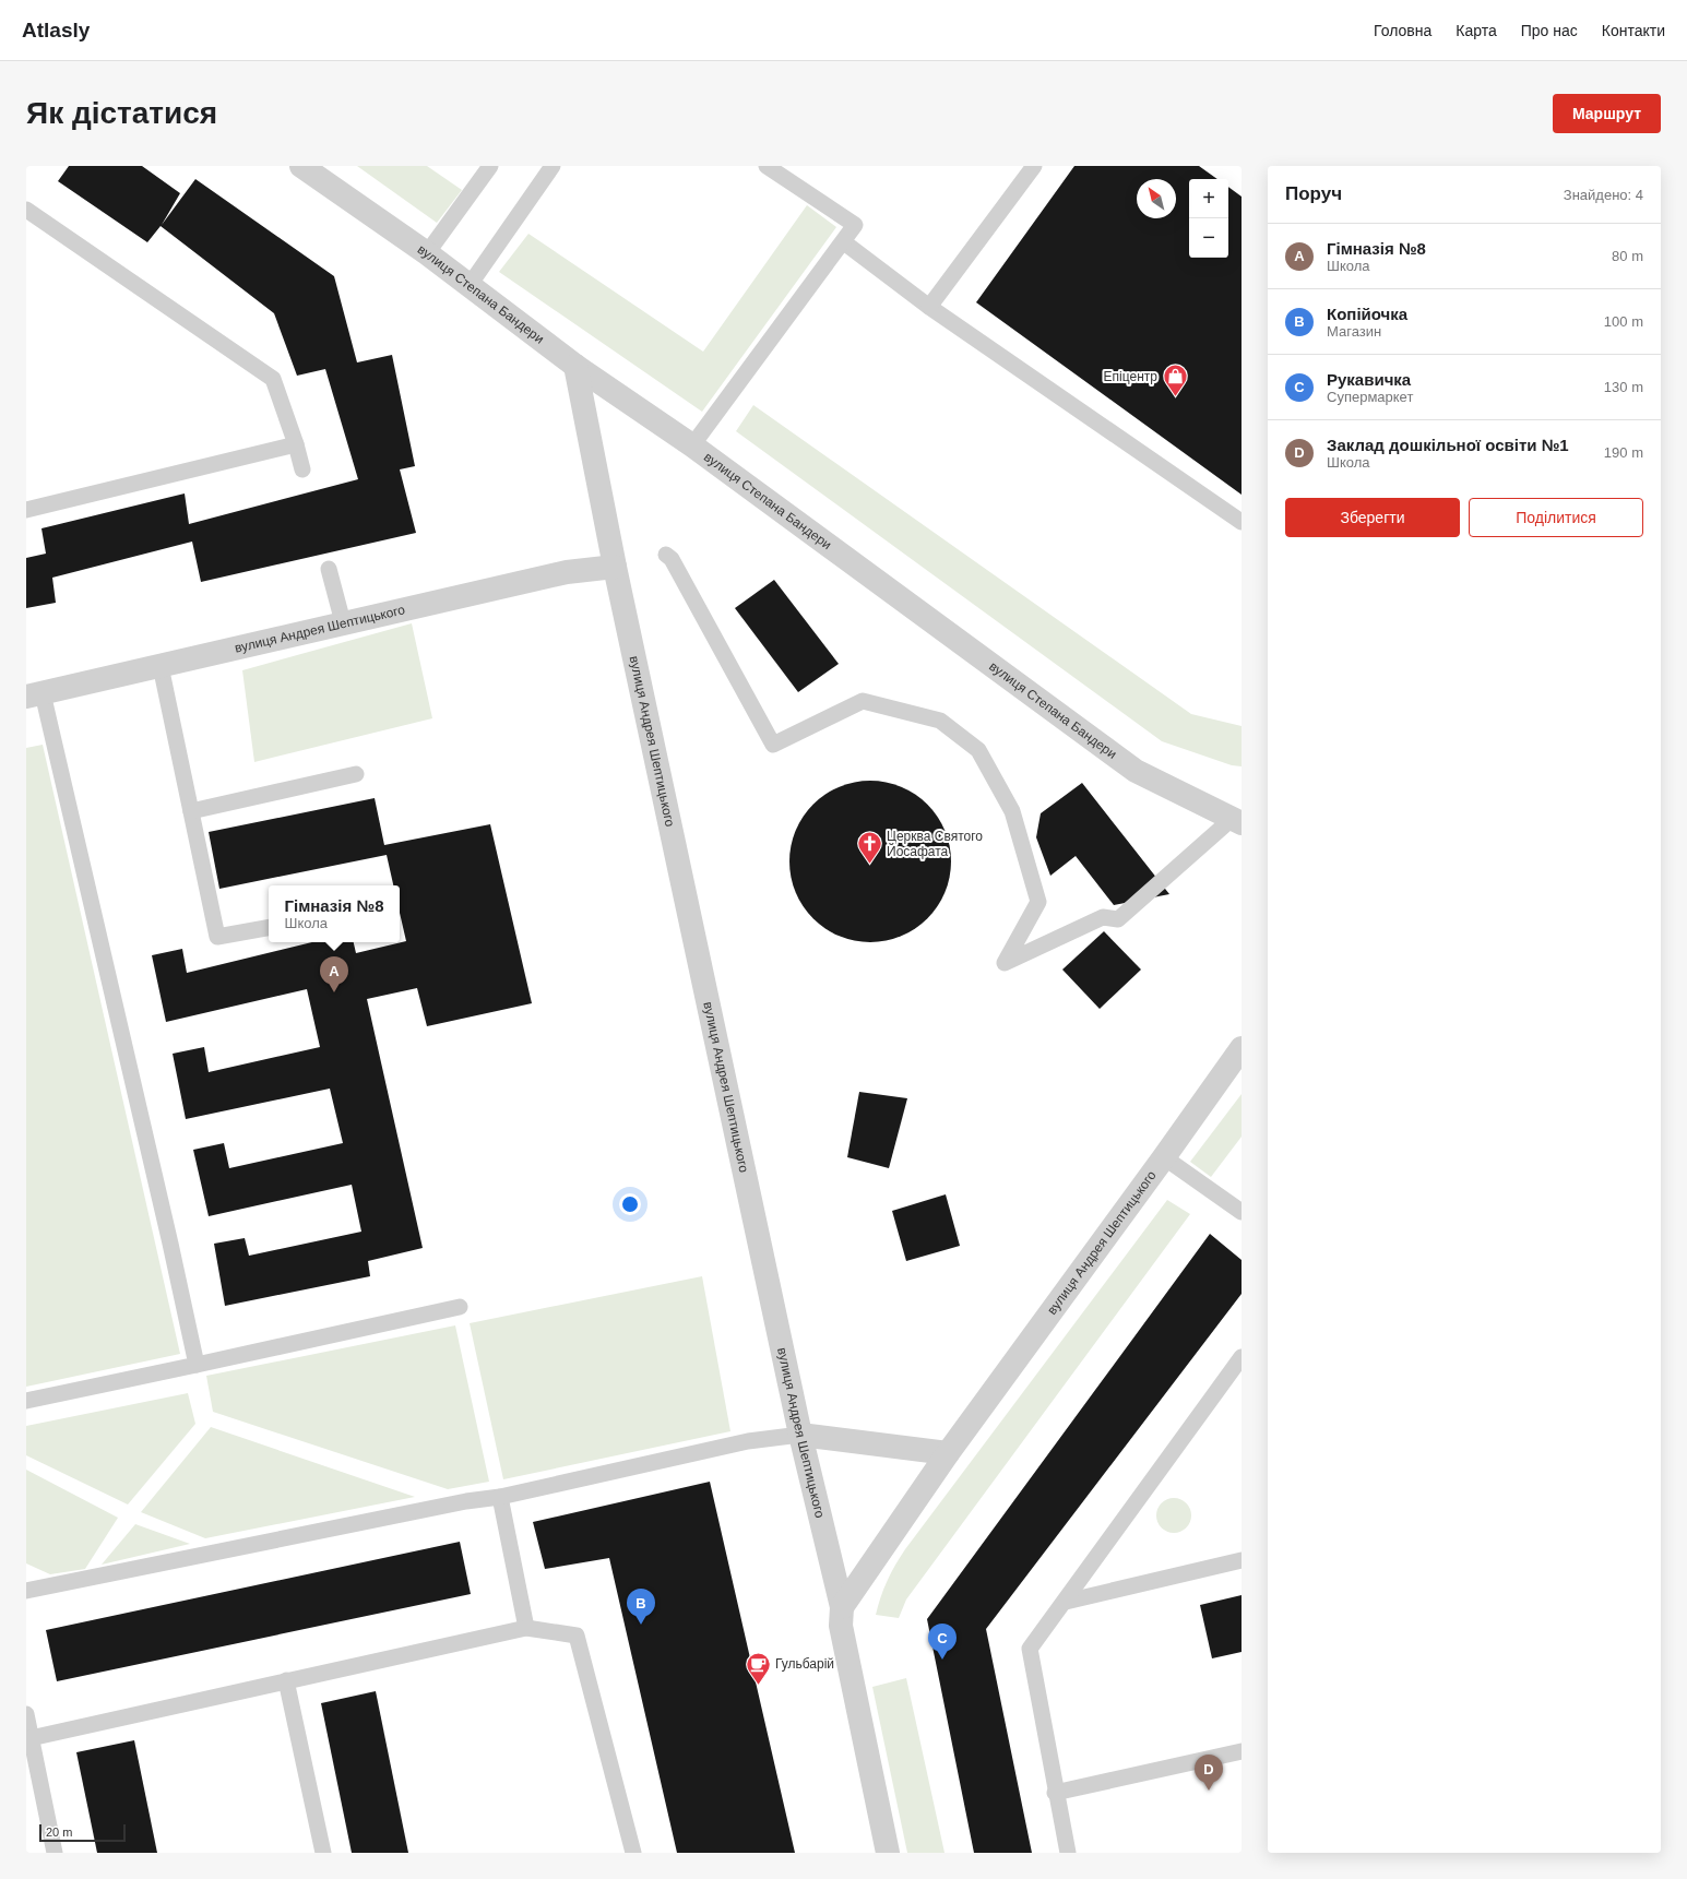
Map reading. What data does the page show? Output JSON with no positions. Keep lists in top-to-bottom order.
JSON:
{
  "streets": {
    "street": ["вулиця Степана Бандери", "вулиця Андрея Шептицького"]
  },
  "crossings": [
    ["вулиця Степана Бандери", "вулиця Андрея Шептицького"]
  ],
  "places": {
    "shop": ["Епіцентр"],
    "church": ["Церква Святого Йосафата"],
    "cafe": ["Гульбарій"]
  },
  "scale_bar": "20 m",
  "north": "top left",
  "page": {
    "header": "Atlasly",
    "nav": [
      "Головна",
      "Карта",
      "Про нас",
      "Контакти"
    ],
    "buttons": [
      "Маршрут",
      ["Зберегти", "Поділитися"]
    ],
    "title": "Як дістатися",
    "heading": ["Поруч", "Знайдено: 4"],
    "map_buttons": ["+", "−"],
    "list": [
      {
        "mark": "A",
        "name": "Гімназія №8",
        "note": "Школа",
        "value": "80 m"
      },
      {
        "mark": "B",
        "name": "Копійочка",
        "note": "Магазин",
        "value": "100 m"
      },
      {
        "mark": "C",
        "name": "Рукавичка",
        "note": "Супермаркет",
        "value": "130 m"
      },
      {
        "mark": "D",
        "name": "Заклад дошкільної освіти №1",
        "note": "Школа",
        "value": "190 m"
      }
    ],
    "popup": ["Гімназія №8", "Школа"],
    "pins": [
      "A",
      "B",
      "C",
      "D"
    ],
    "scale": "20 m"
  }
}
